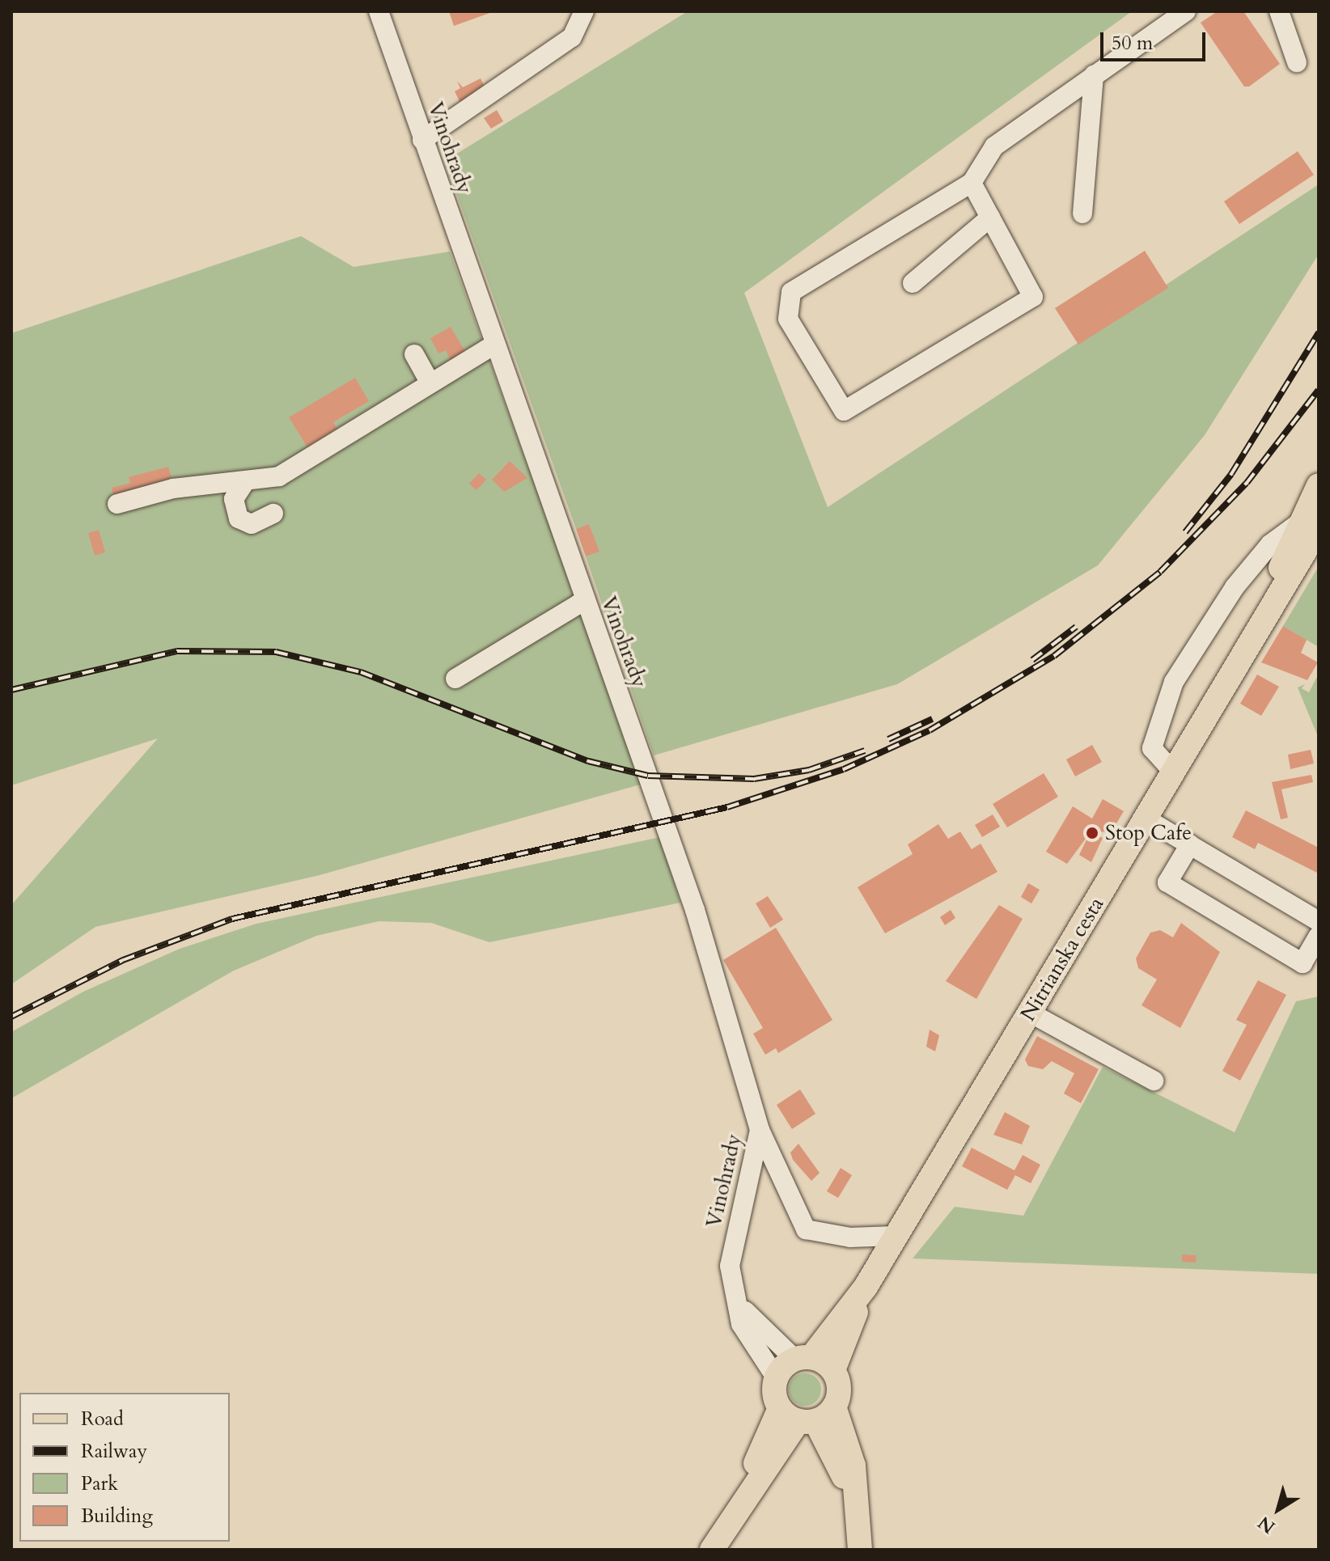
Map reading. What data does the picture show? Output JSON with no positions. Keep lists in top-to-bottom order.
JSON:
{
  "streets": {
    "main road": ["Nitrianska cesta"],
    "street": ["Vinohrady"]
  },
  "crossings": [
    ["Vinohrady", "Nitrianska cesta"]
  ],
  "places": ["Stop Cafe"],
  "legend": [
    "Road",
    "Railway",
    "Park",
    "Building"
  ],
  "scale_bar": "50 m",
  "north": "bottom left"
}
